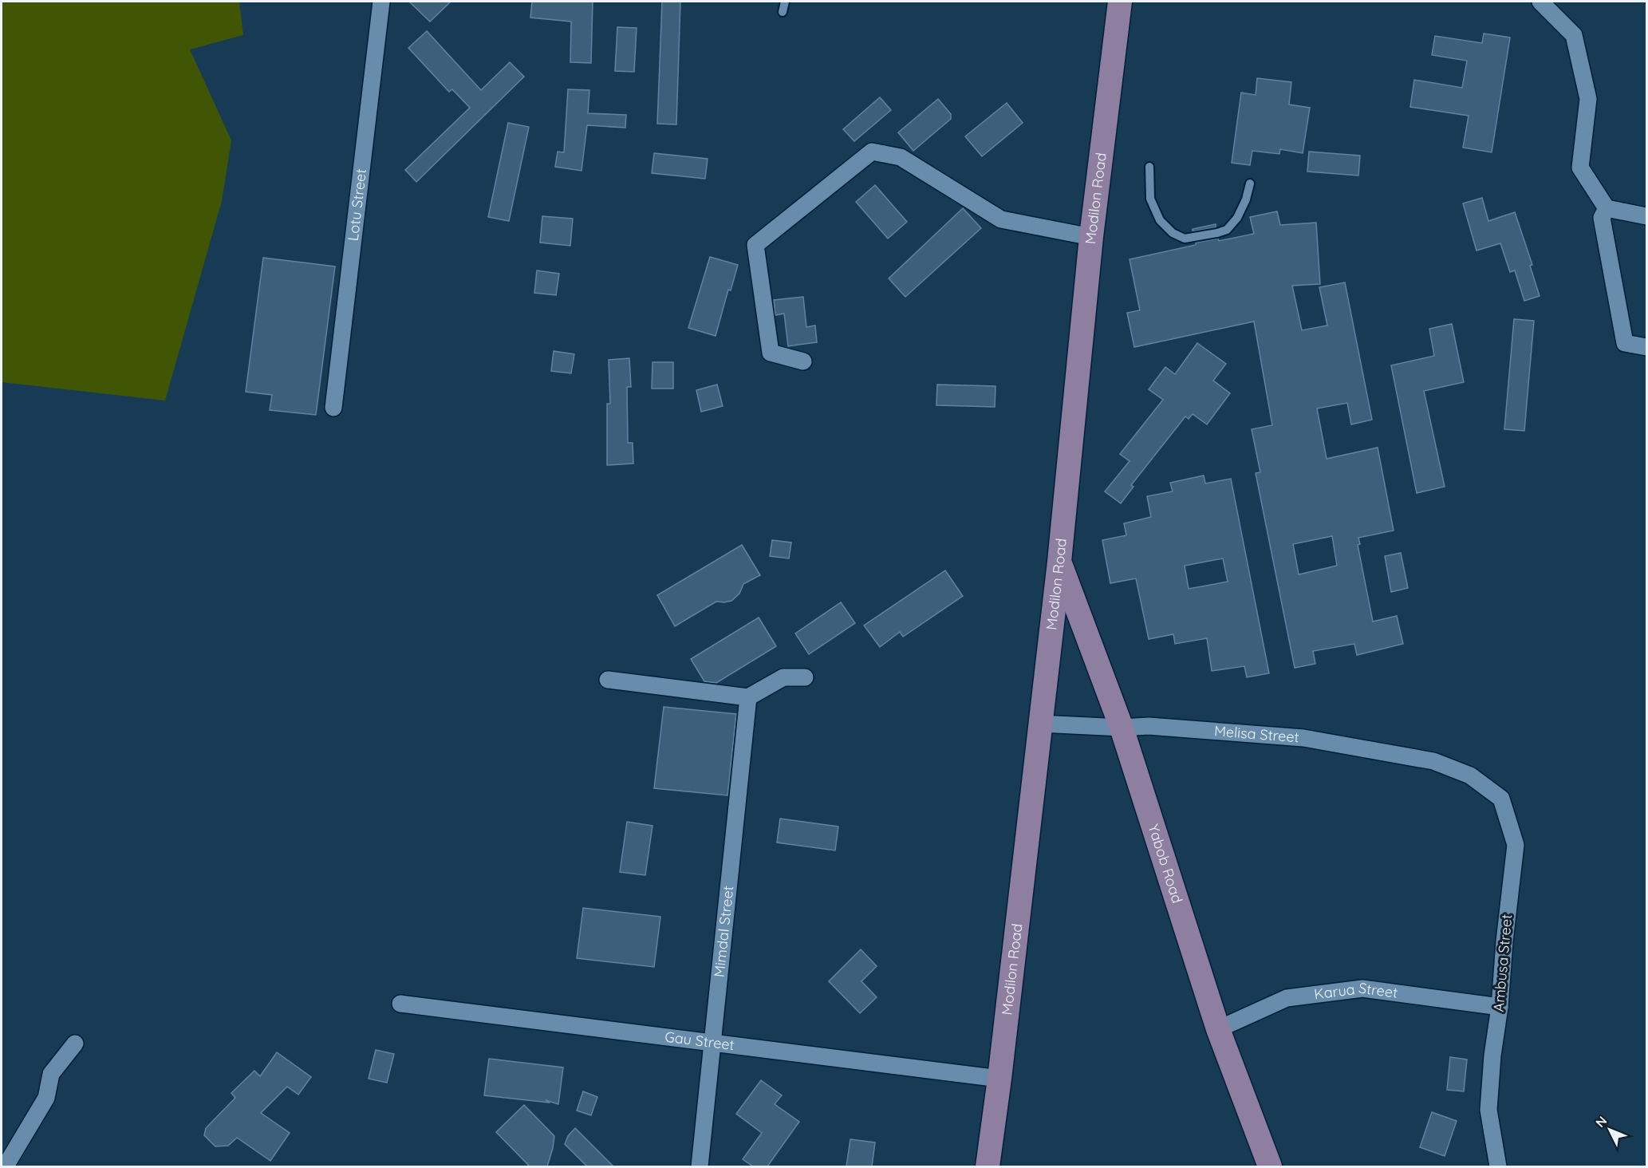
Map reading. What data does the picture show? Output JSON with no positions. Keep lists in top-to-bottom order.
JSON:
{
  "streets": {
    "main road": ["Modilon Road", "Yabob Road"],
    "street": [
      "Lotu Street",
      "Melisa Street",
      "Mimdal Street",
      "Ambusa Street",
      "Karua Street",
      "Gau Street"
    ]
  },
  "crossings": [
    ["Modilon Road", "Melisa Street"],
    ["Modilon Road", "Yabob Road"],
    ["Modilon Road", "Gau Street"],
    ["Melisa Street", "Yabob Road"],
    ["Melisa Street", "Ambusa Street"],
    ["Yabob Road", "Karua Street"],
    ["Mimdal Street", "Gau Street"],
    ["Ambusa Street", "Karua Street"]
  ],
  "north": "top left"
}
